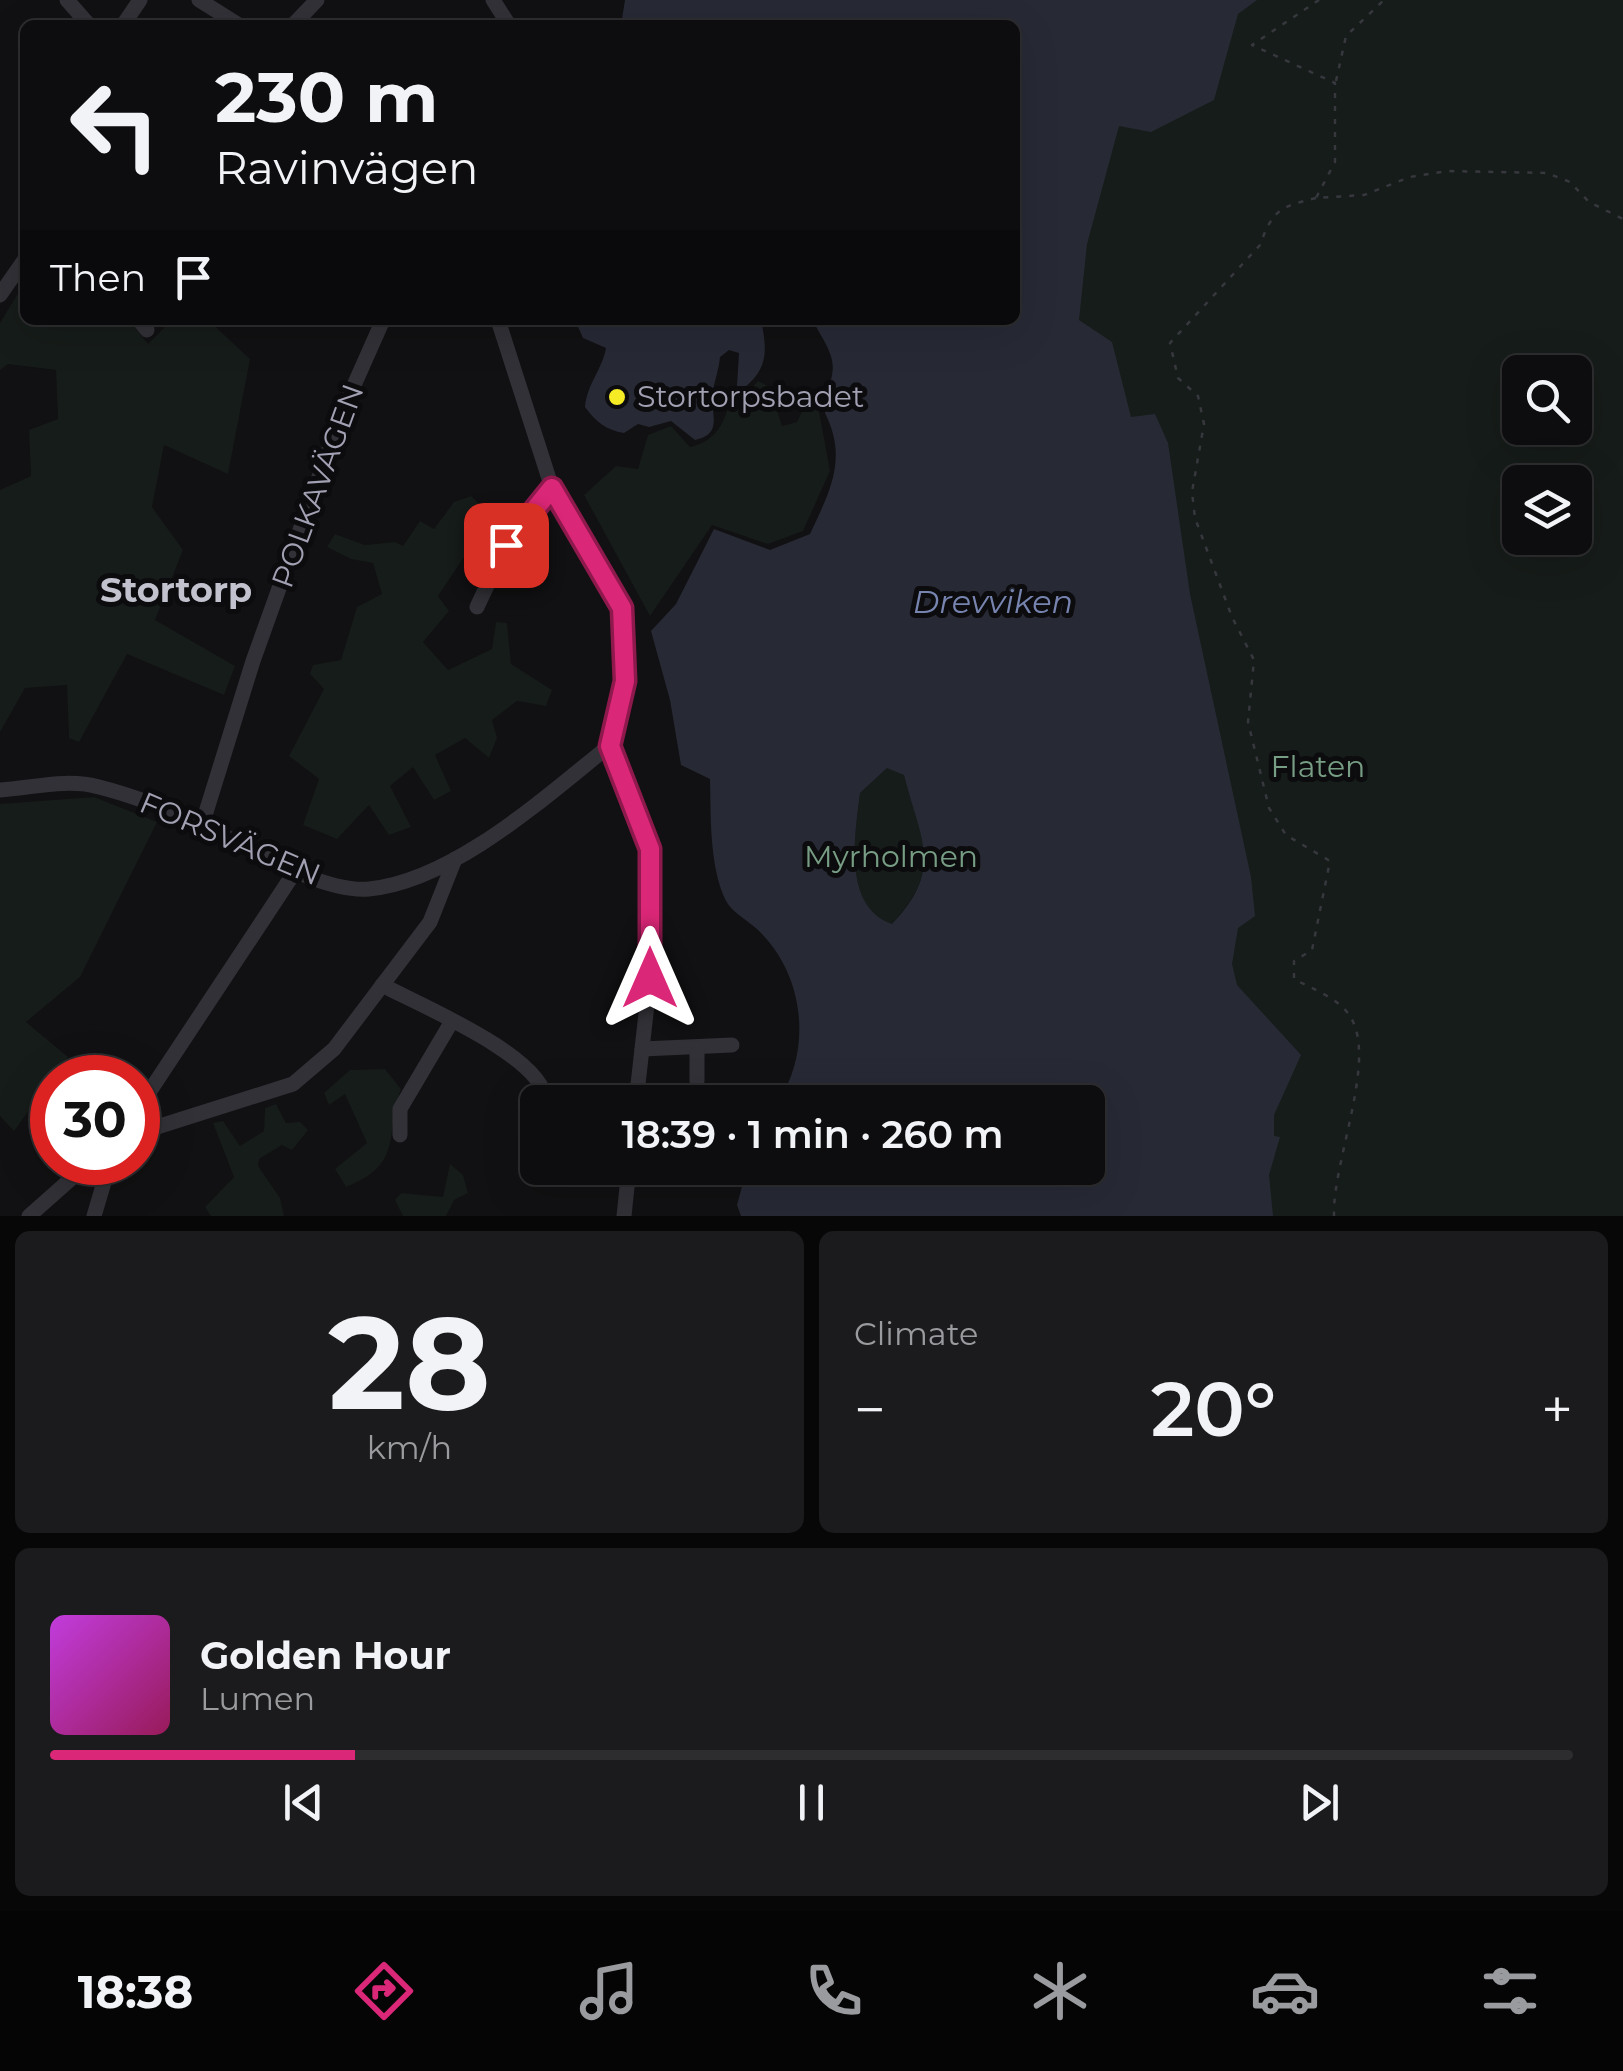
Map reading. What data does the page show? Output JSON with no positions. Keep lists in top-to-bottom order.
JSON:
{
  "streets": {
    "street": ["POLKAVÄGEN", "FORSVÄGEN"]
  },
  "crossings": [
    ["POLKAVÄGEN", "FORSVÄGEN"]
  ],
  "districts": ["Stortorp"],
  "water": ["Drevviken"],
  "parks": ["Flaten", "Myrholmen"],
  "places": ["Stortorpsbadet"],
  "page": {
    "turn": ["230 m", "Ravinvägen"],
    "then": "Then",
    "limit": "30",
    "trip": "18:39 · 1 min · 260 m",
    "tile": [
      ["28", "km/h"],
      "Climate"
    ],
    "heat": ["−", "20°", "+"],
    "song": ["Golden Hour", "Lumen"],
    "tabs": "18:38"
  }
}
